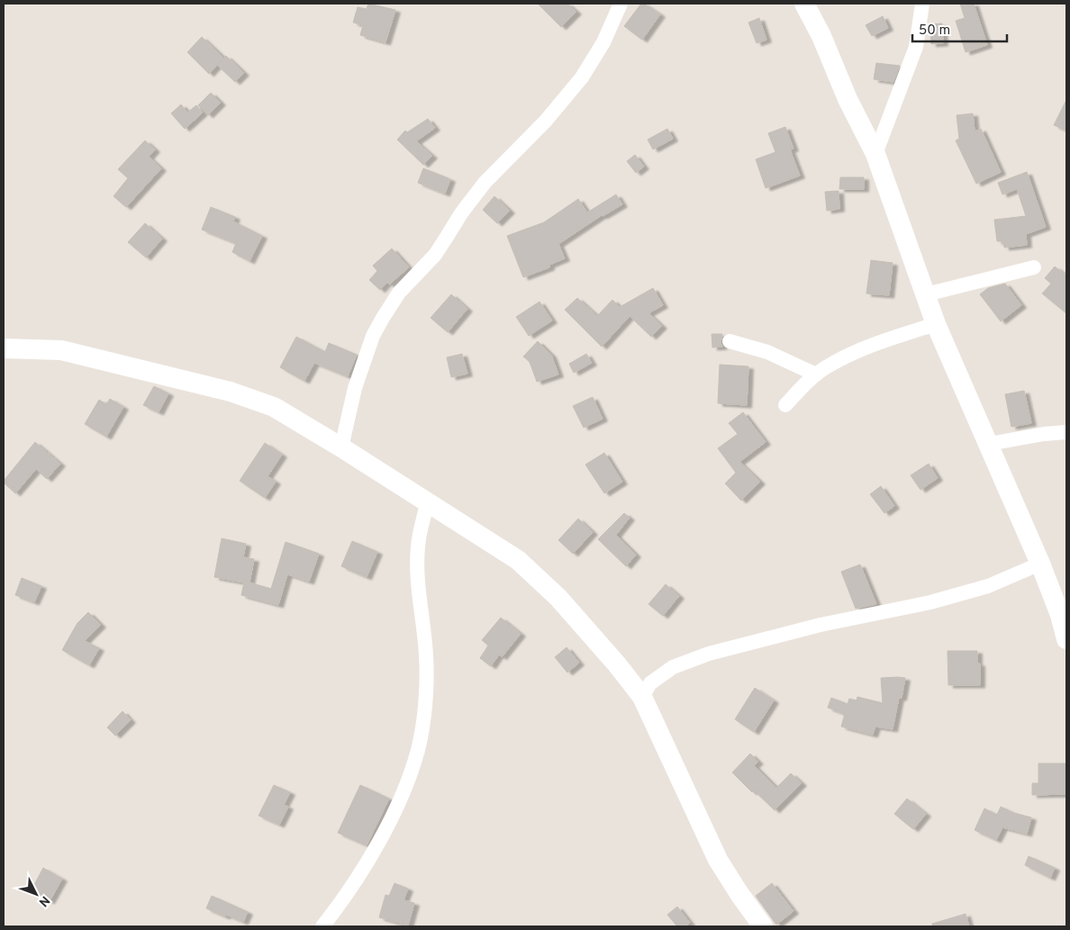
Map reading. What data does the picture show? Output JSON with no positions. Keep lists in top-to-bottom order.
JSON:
{
  "scale_bar": "50 m",
  "north": "bottom right"
}
